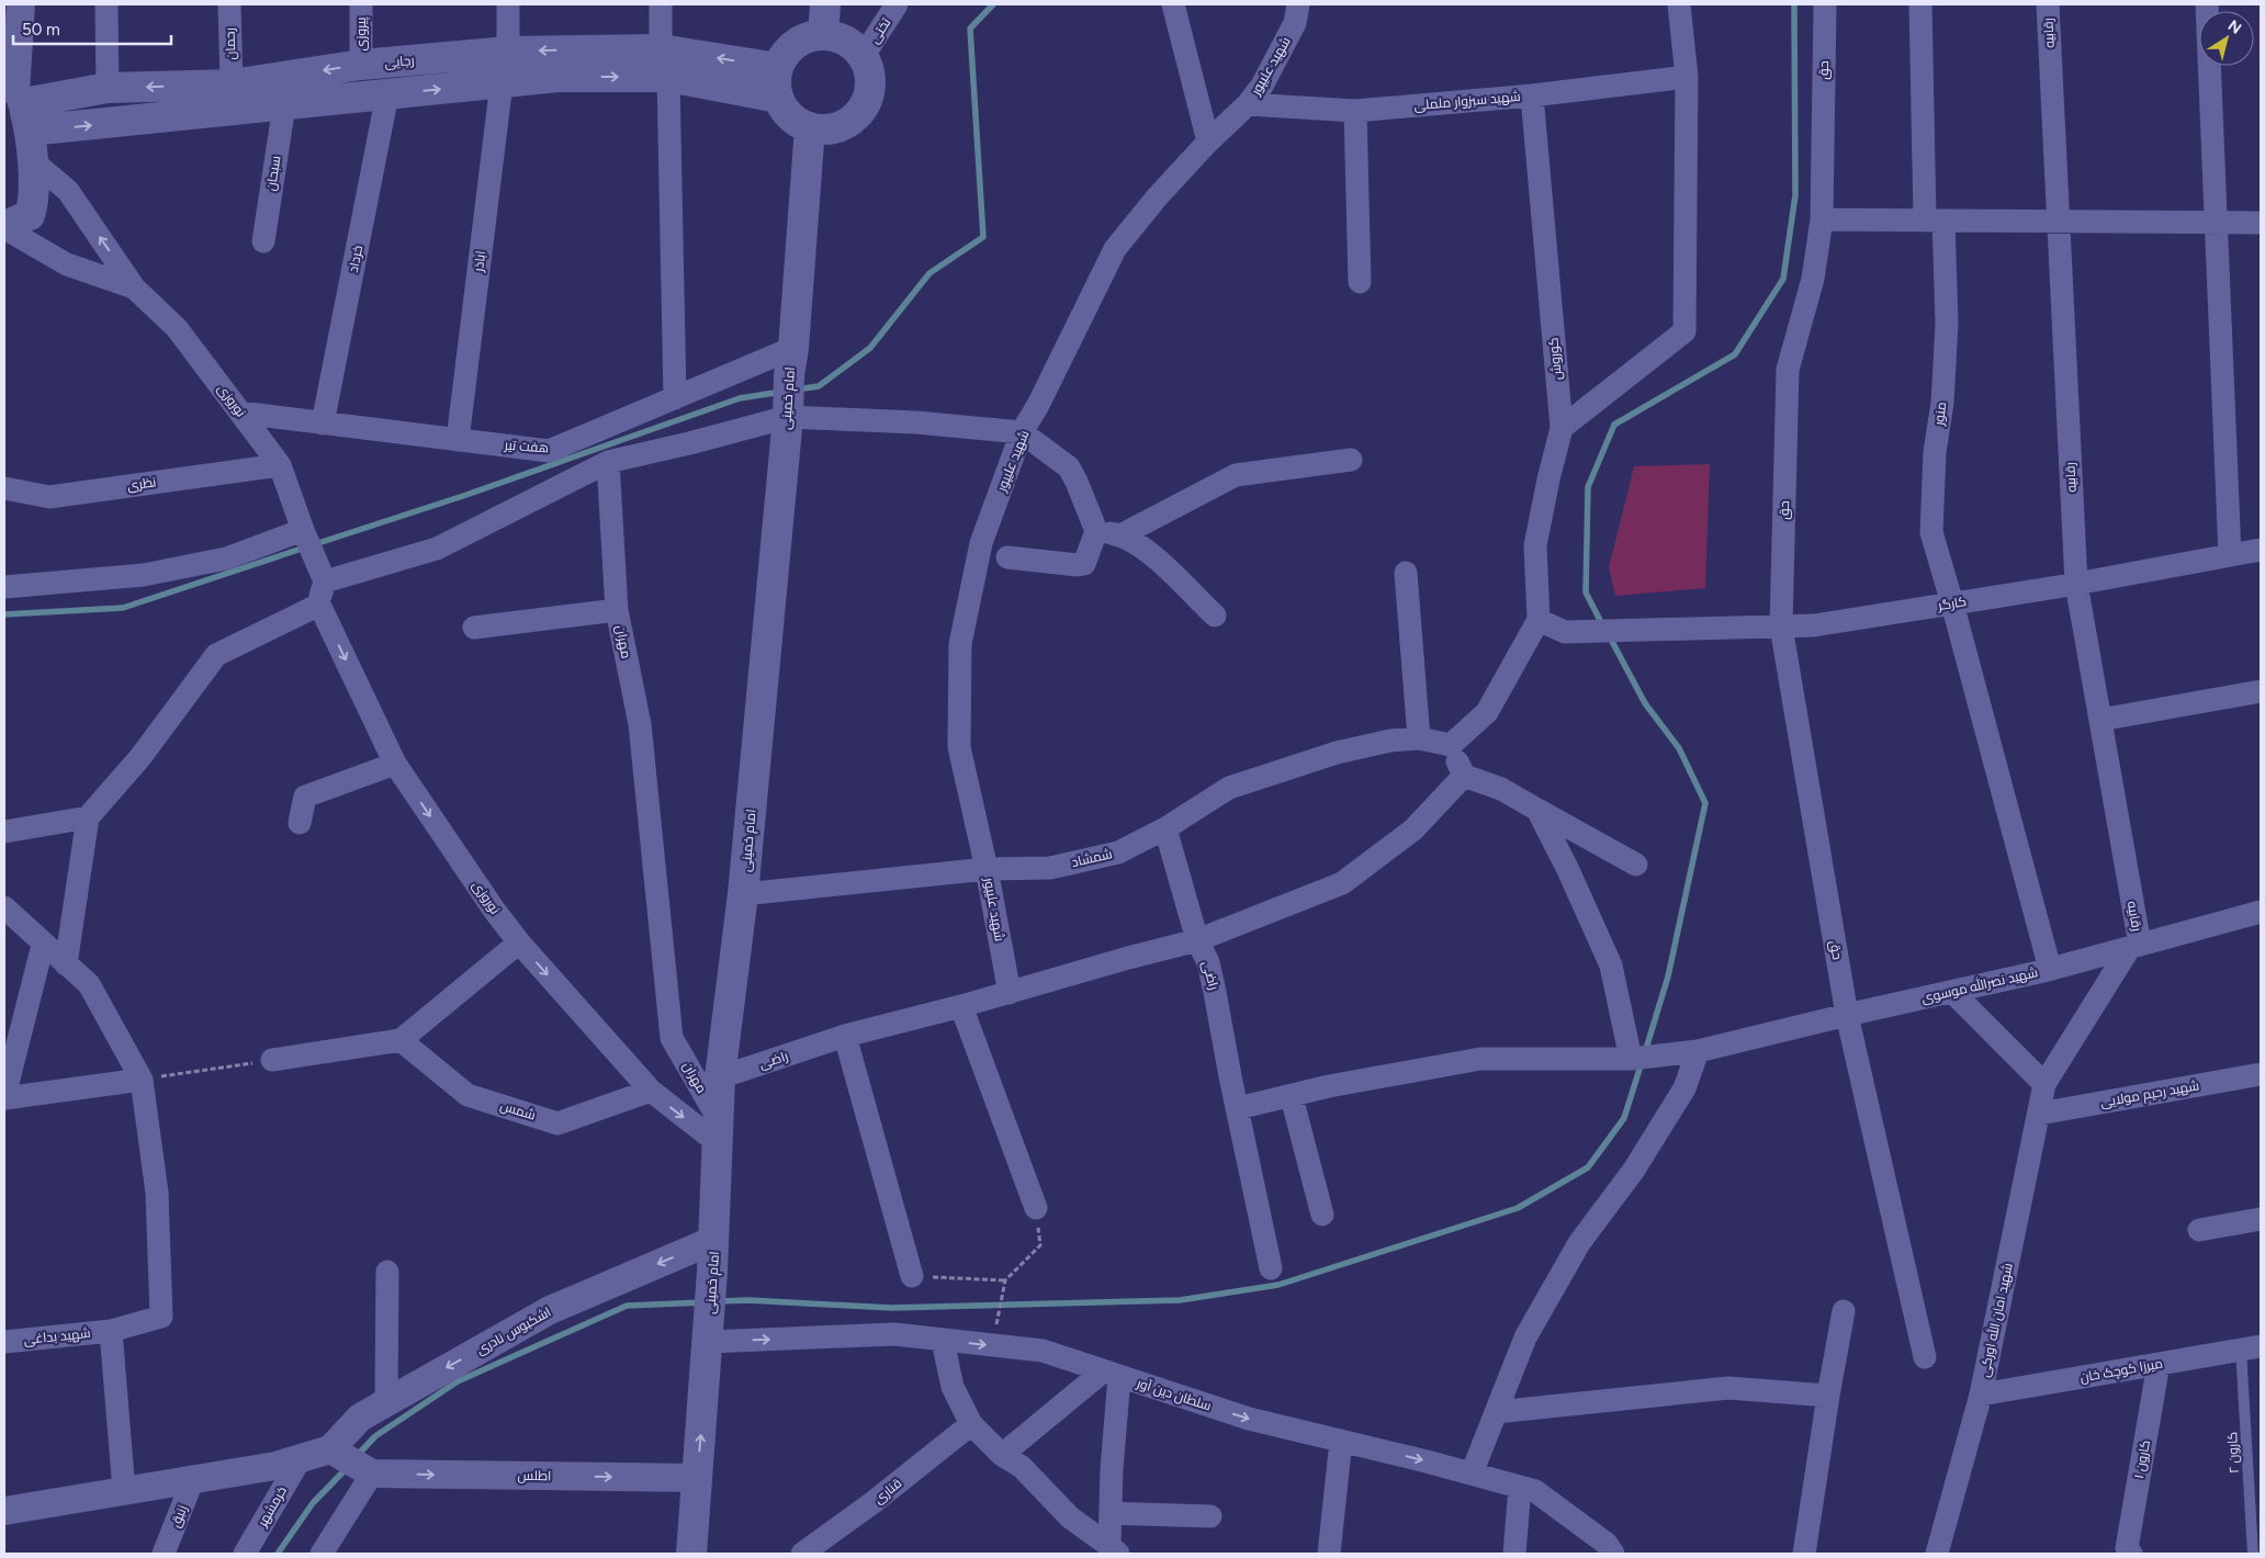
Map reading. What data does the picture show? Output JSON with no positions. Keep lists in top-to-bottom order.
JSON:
{
  "streets": {
    "main road": ["رجایی", "امام خمینی"],
    "street": [
      "تختی",
      "رقابیه",
      "پیروزی",
      "رحمان",
      "شهید علیپور",
      "حق",
      "شهید سبزوار ململی",
      "سبحان",
      "خرداد",
      "اباذر",
      "کوروش",
      "نوروزی",
      "منور",
      "هفت تیر",
      "نظری",
      "کارگر",
      "مهران",
      "شمشاد",
      "راضی",
      "شهید نصرالله موسوی",
      "شهید رحیم مولایی",
      "شمس",
      "شهید امان الله اورکی",
      "اشکبوس نادری",
      "شهید بداغی",
      "میرزا کوچک خان",
      "سلطان دین آور",
      "کارون ۱",
      "اطلس",
      "قناری",
      "خرمشهر",
      "زنبق"
    ],
    "lane": ["کارون ۲"]
  },
  "crossings": [
    ["تختی", "رجایی"],
    ["تختی", "امام خمینی"],
    ["رقابیه", "کارگر"],
    ["رقابیه", "شهید نصرالله موسوی"],
    ["رقابیه", "شهید امان الله اورکی"],
    ["پیروزی", "رجایی"],
    ["رحمان", "رجایی"],
    ["رجایی", "سبحان"],
    ["رجایی", "خرداد"],
    ["رجایی", "اباذر"],
    ["رجایی", "امام خمینی"],
    ["شهید علیپور", "شهید سبزوار ململی"],
    ["شهید علیپور", "شمشاد"],
    ["شهید علیپور", "راضی"],
    ["حق", "کارگر"],
    ["حق", "شهید نصرالله موسوی"],
    ["شهید سبزوار ململی", "کوروش"],
    ["خرداد", "هفت تیر"],
    ["اباذر", "هفت تیر"],
    ["کوروش", "کارگر"],
    ["امام خمینی", "نوروزی"],
    ["امام خمینی", "هفت تیر"],
    ["امام خمینی", "مهران"],
    ["امام خمینی", "شمشاد"],
    ["امام خمینی", "راضی"],
    ["امام خمینی", "اشکبوس نادری"],
    ["امام خمینی", "سلطان دین آور"],
    ["امام خمینی", "اطلس"],
    ["نوروزی", "هفت تیر"],
    ["نوروزی", "نظری"],
    ["نوروزی", "مهران"],
    ["نوروزی", "شمس"],
    ["منور", "کارگر"],
    ["منور", "شهید نصرالله موسوی"],
    ["شهید نصرالله موسوی", "شهید امان الله اورکی"],
    ["شهید رحیم مولایی", "شهید امان الله اورکی"],
    ["شهید امان الله اورکی", "میرزا کوچک خان"],
    ["میرزا کوچک خان", "کارون ۲"],
    ["میرزا کوچک خان", "کارون ۱"]
  ],
  "one_way": [
    "نوروزی",
    "اشکبوس نادری",
    "سلطان دین آور",
    "اطلس"
  ],
  "scale_bar": "50 m",
  "north": "top right"
}
